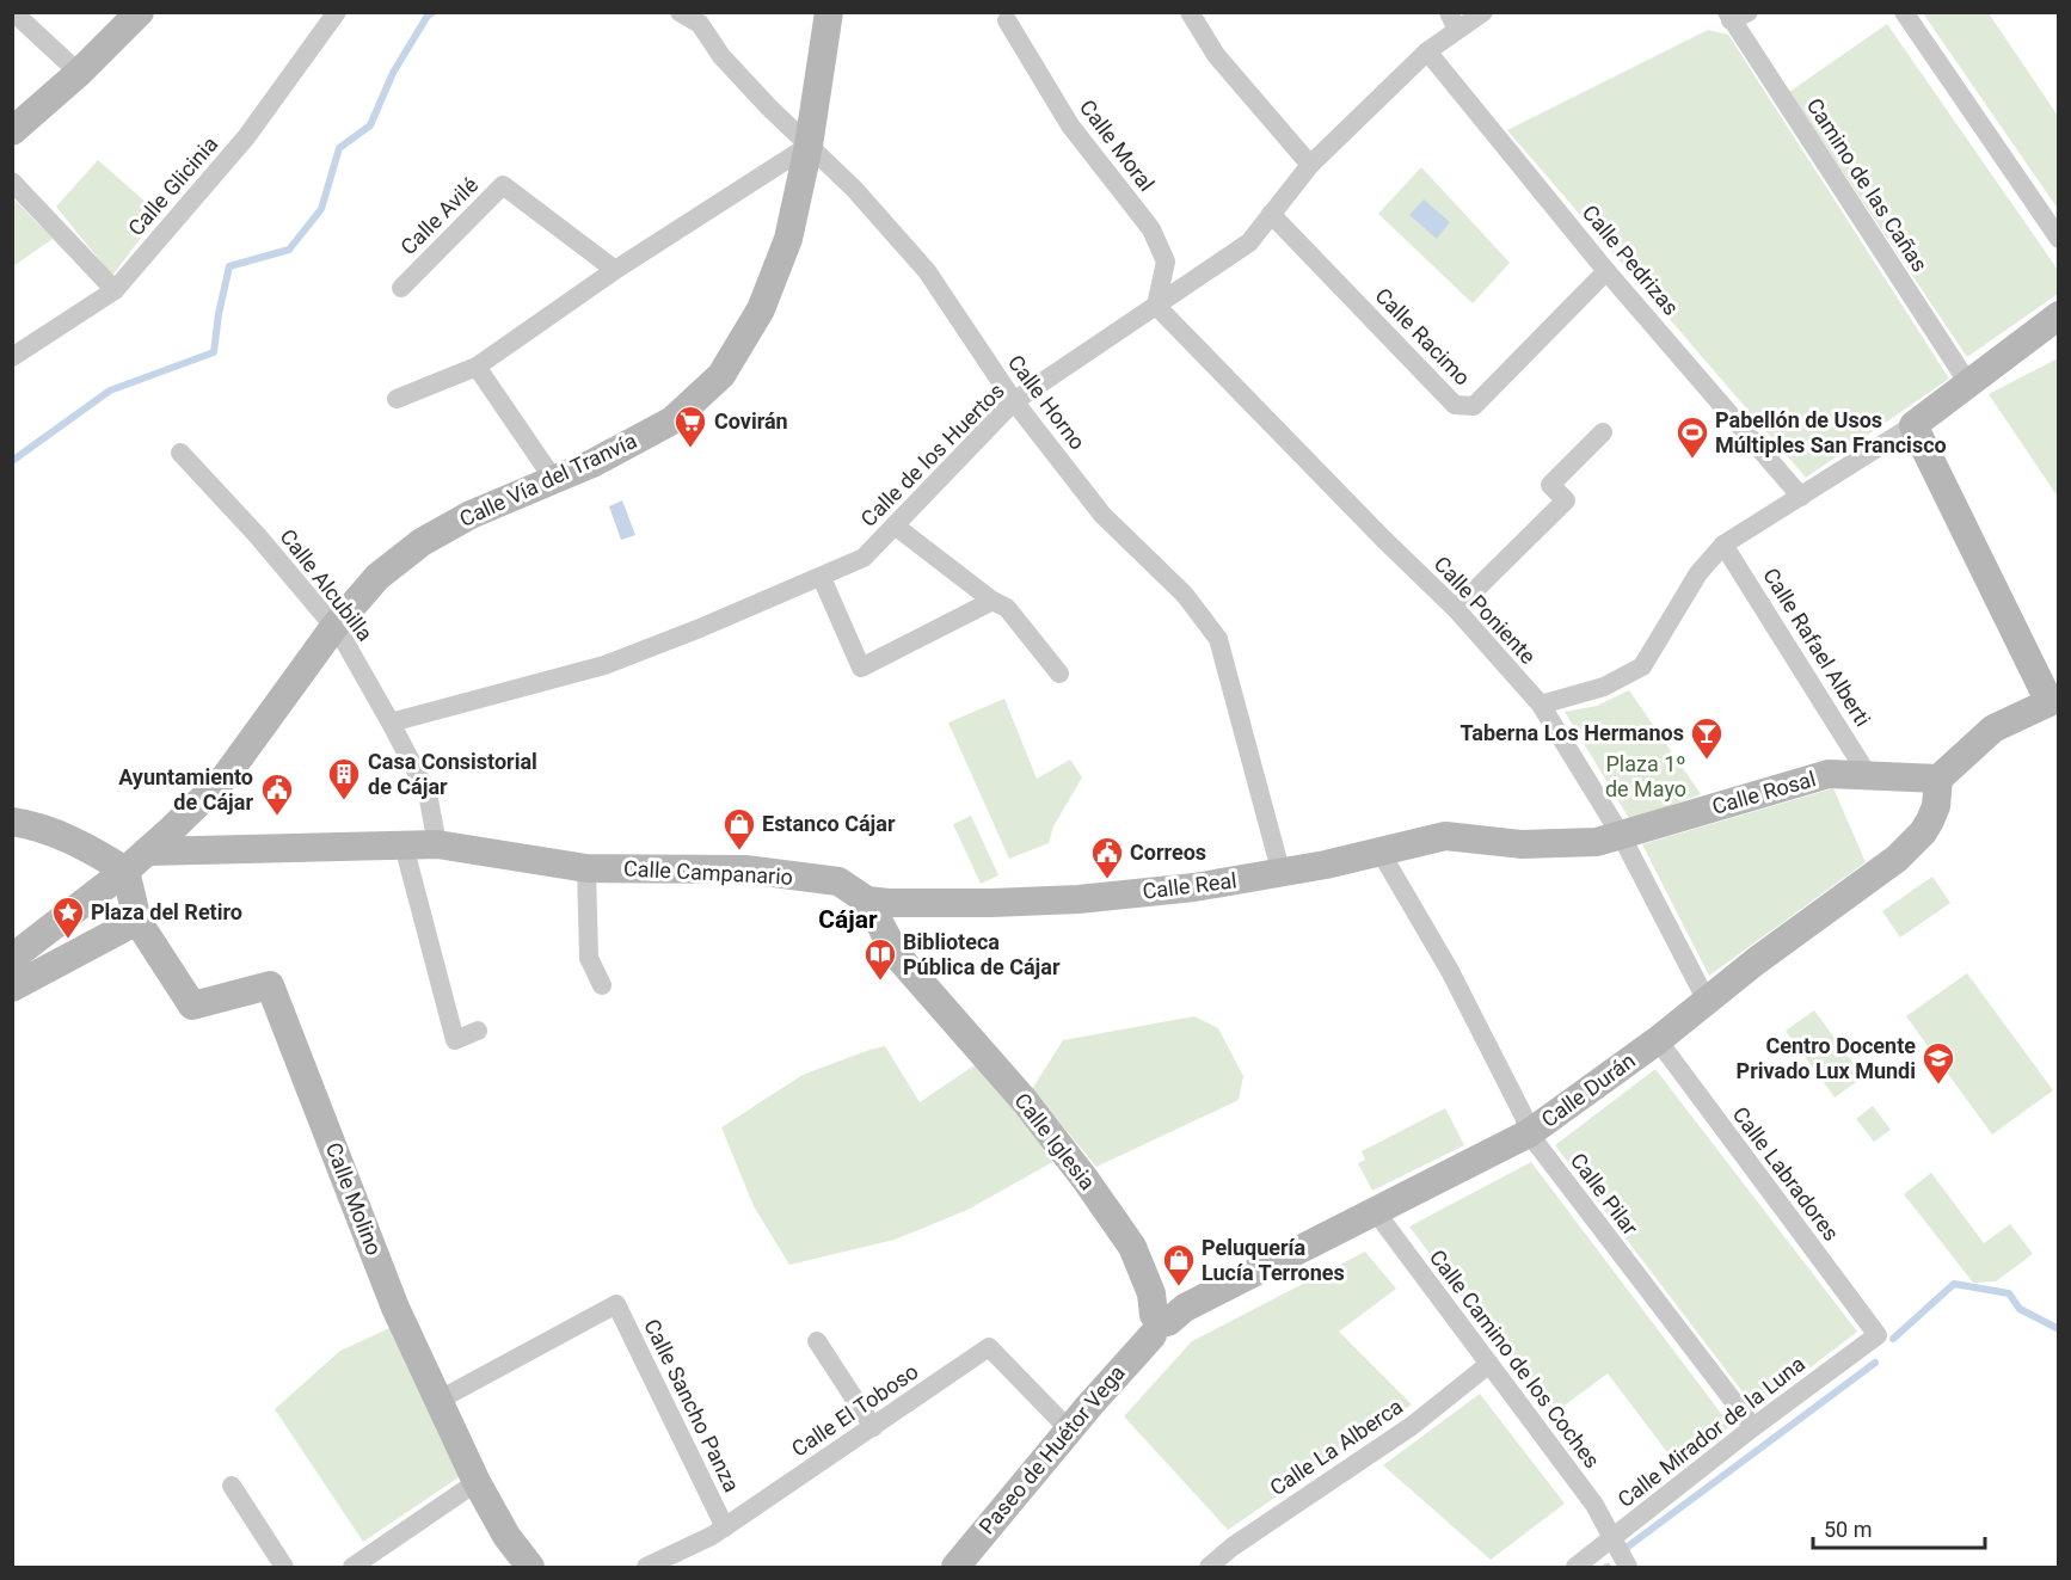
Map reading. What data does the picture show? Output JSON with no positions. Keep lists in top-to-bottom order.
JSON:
{
  "streets": {
    "street": [
      "Calle Moral",
      "Camino de las Cañas",
      "Calle Glicinia",
      "Calle Avilé",
      "Calle Pedrizas",
      "Calle Racimo",
      "Calle Horno",
      "Calle de los Huertos",
      "Calle Vía del Tranvía",
      "Calle Alcubilla",
      "Calle Poniente",
      "Calle Rafael Alberti",
      "Calle Rosal",
      "Calle Campanario",
      "Calle Real",
      "Calle Durán",
      "Calle Iglesia",
      "Calle Labradores",
      "Calle Pilar",
      "Calle Molino",
      "Calle Camino de los Coches",
      "Calle Sancho Panza",
      "Calle El Toboso",
      "Calle Mirador de la Luna",
      "Calle La Alberca",
      "Paseo de Huétor Vega"
    ]
  },
  "crossings": [
    ["Calle Moral", "Calle de los Huertos"],
    ["Calle Moral", "Calle Poniente"],
    ["Calle Pedrizas", "Calle Racimo"],
    ["Calle Pedrizas", "Calle de los Huertos"],
    ["Calle Racimo", "Calle de los Huertos"],
    ["Calle Horno", "Calle de los Huertos"],
    ["Calle Horno", "Calle Vía del Tranvía"],
    ["Calle Horno", "Calle Real"],
    ["Calle de los Huertos", "Calle Alcubilla"],
    ["Calle de los Huertos", "Calle Poniente"],
    ["Calle Vía del Tranvía", "Calle Alcubilla"],
    ["Calle Vía del Tranvía", "Calle Campanario"],
    ["Calle Alcubilla", "Calle Campanario"],
    ["Calle Poniente", "Calle Rosal"],
    ["Calle Poniente", "Calle Durán"],
    ["Calle Rafael Alberti", "Calle Rosal"],
    ["Calle Rosal", "Calle Real"],
    ["Calle Rosal", "Calle Durán"],
    ["Calle Rosal", "Calle Pilar"],
    ["Calle Campanario", "Calle Real"],
    ["Calle Campanario", "Calle Iglesia"],
    ["Calle Real", "Calle Iglesia"],
    ["Calle Real", "Calle Pilar"],
    ["Calle Durán", "Calle Iglesia"],
    ["Calle Durán", "Calle Labradores"],
    ["Calle Durán", "Calle Pilar"],
    ["Calle Durán", "Calle Camino de los Coches"],
    ["Calle Durán", "Paseo de Huétor Vega"],
    ["Calle Iglesia", "Paseo de Huétor Vega"],
    ["Calle Labradores", "Calle Mirador de la Luna"],
    ["Calle Pilar", "Calle Mirador de la Luna"],
    ["Calle Molino", "Calle Sancho Panza"],
    ["Calle Camino de los Coches", "Calle Mirador de la Luna"],
    ["Calle Camino de los Coches", "Calle La Alberca"],
    ["Calle Sancho Panza", "Calle El Toboso"],
    ["Calle El Toboso", "Paseo de Huétor Vega"]
  ],
  "districts": ["Cájar"],
  "parks": ["Plaza 1º de Mayo"],
  "places": {
    "supermarket": ["Covirán"],
    "sports": ["Pabellón de Usos Múltiples San Francisco"],
    "bar": ["Taberna Los Hermanos"],
    "building": ["Casa Consistorial de Cájar"],
    "public building": ["Ayuntamiento de Cájar", "Correos"],
    "shop": ["Estanco Cájar", "Peluquería Lucía Terrones"],
    "place": ["Plaza del Retiro"],
    "library": ["Biblioteca Pública de Cájar"],
    "school or university": ["Centro Docente Privado Lux Mundi"]
  },
  "scale_bar": "50 m"
}
